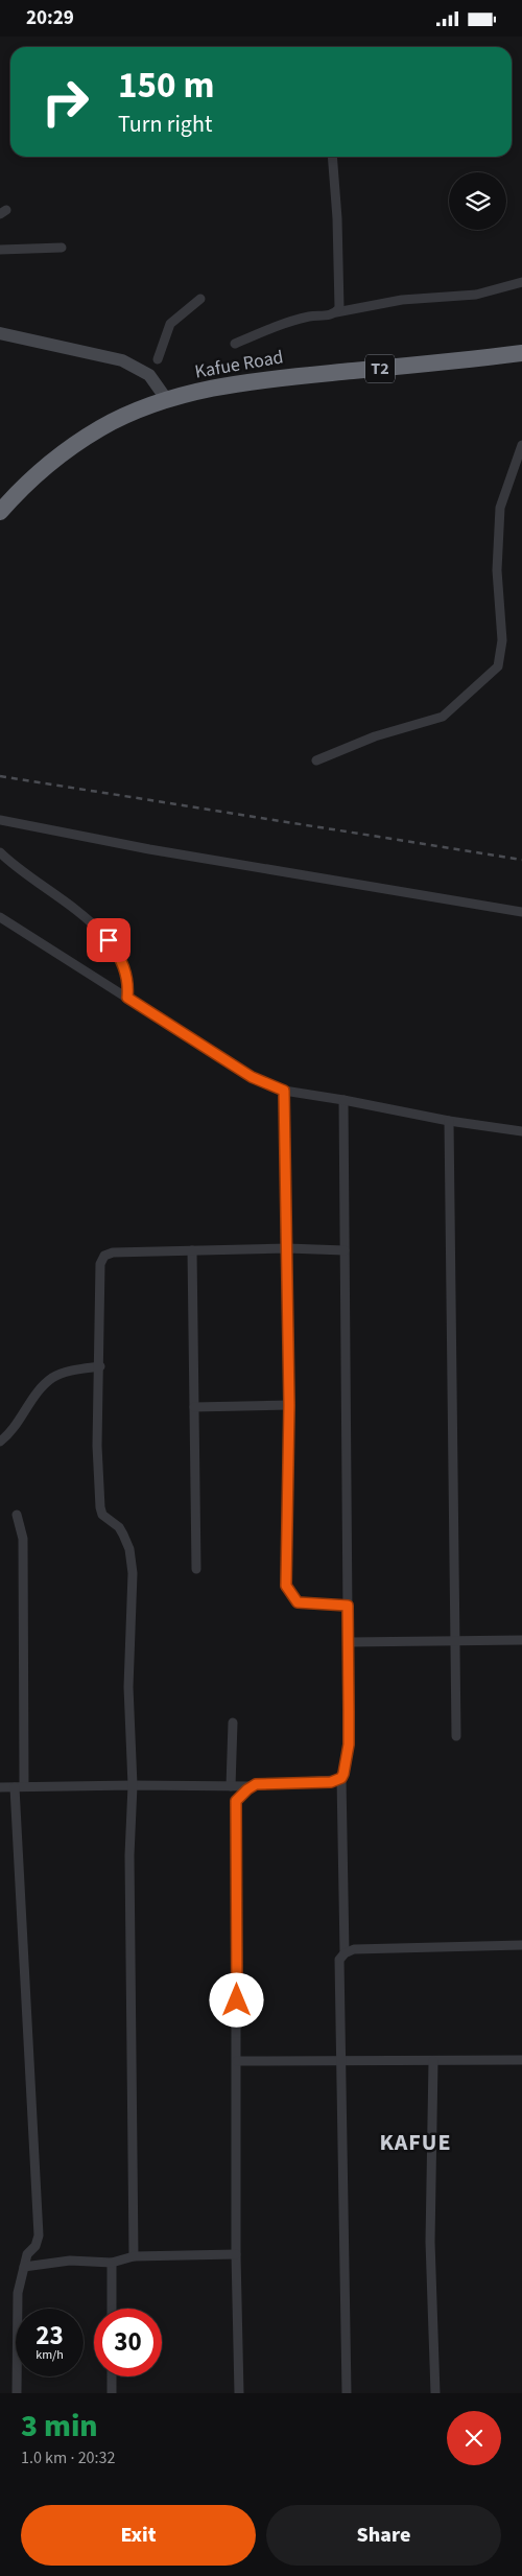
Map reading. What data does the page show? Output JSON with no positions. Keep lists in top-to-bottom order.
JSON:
{
  "streets": {
    "highway": ["Kafue Road", "T2"]
  },
  "districts": ["KAFUE"],
  "page": {
    "status": "20:29",
    "turn": ["150 m", "Turn right"],
    "speed": "23 km/h",
    "limit": "30",
    "heading": ["3 min", "1.0 km · 20:32"],
    "buttons": ["Exit", "Share"]
  }
}
